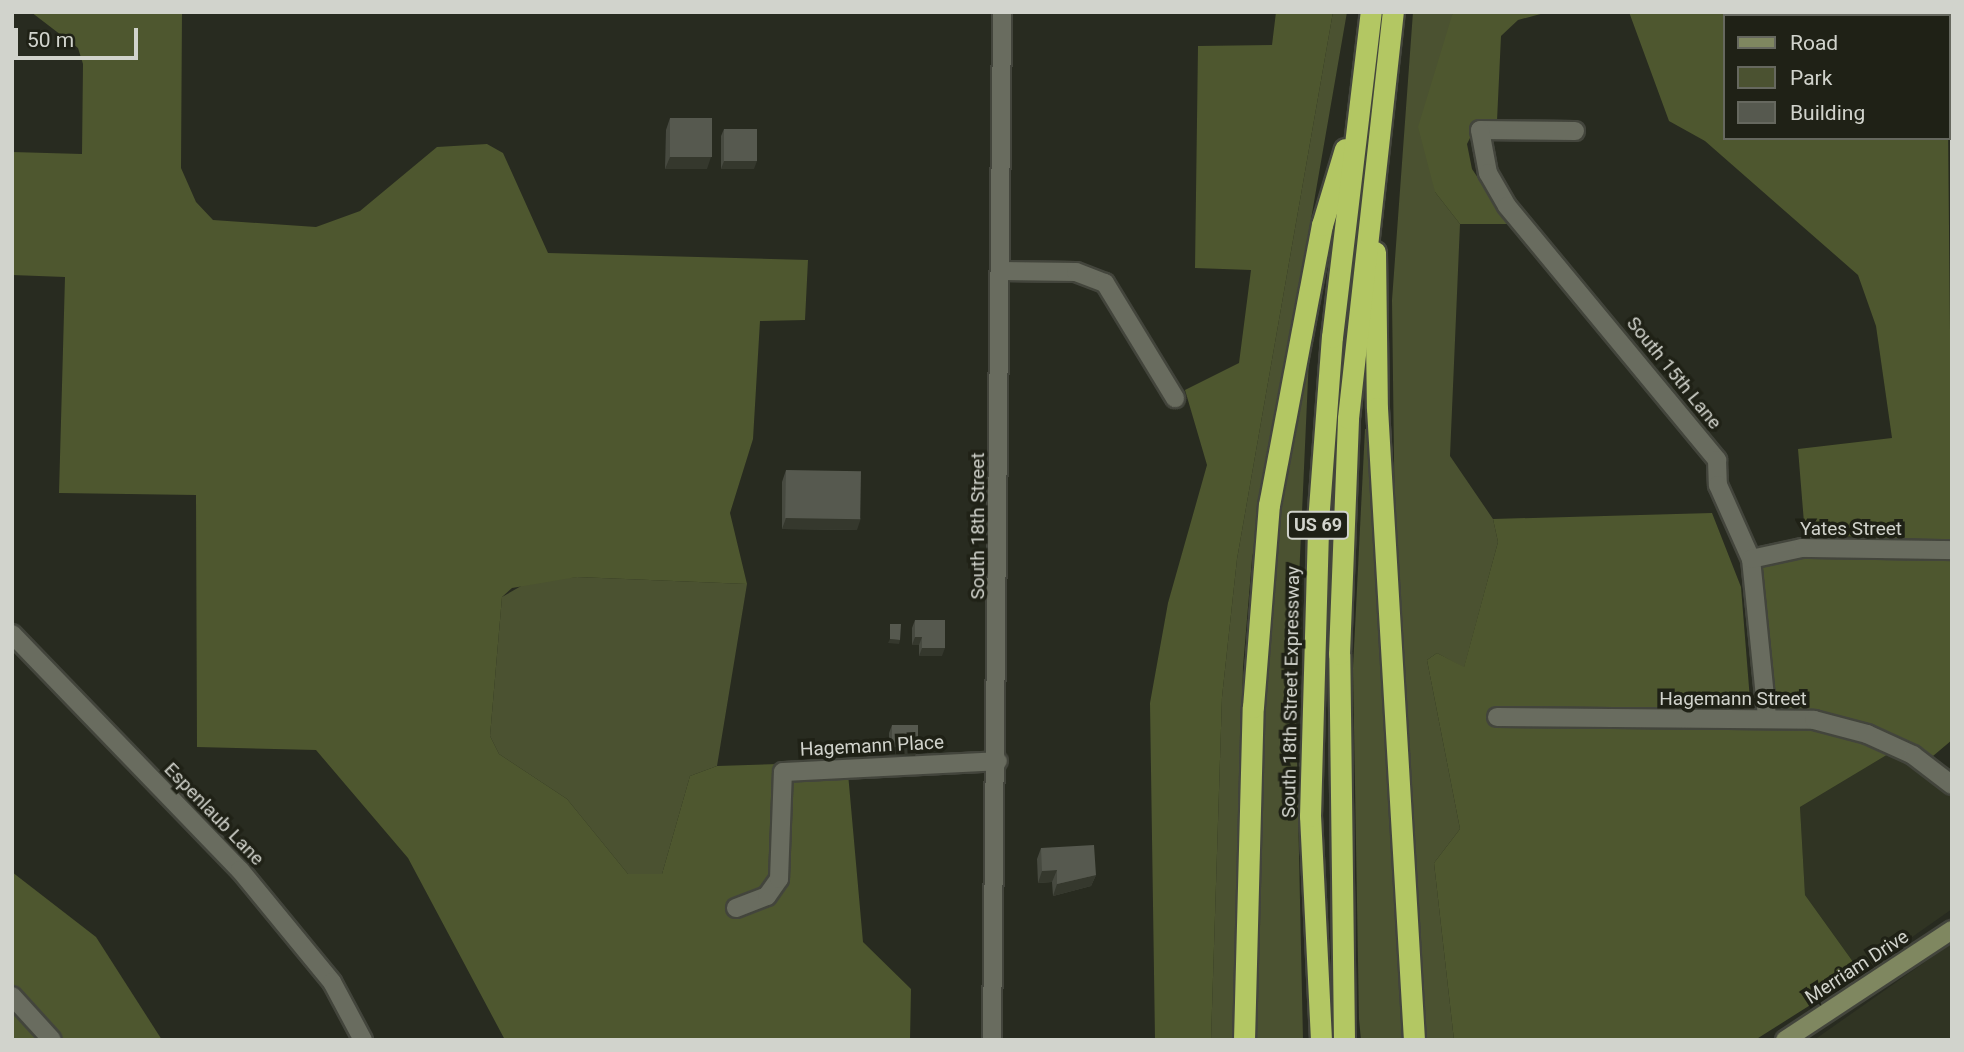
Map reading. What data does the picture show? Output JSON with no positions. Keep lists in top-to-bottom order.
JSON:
{
  "streets": {
    "highway": ["US 69", "South 18th Street Expressway"],
    "main road": ["Merriam Drive"],
    "street": [
      "South 15th Lane",
      "South 18th Street",
      "Yates Street",
      "Hagemann Street",
      "Hagemann Place",
      "Espenlaub Lane"
    ]
  },
  "crossings": [
    ["South 15th Lane", "Yates Street"],
    ["South 15th Lane", "Hagemann Street"],
    ["South 18th Street", "Hagemann Place"]
  ],
  "legend": ["Road", "Park", "Building"],
  "scale_bar": "50 m"
}
